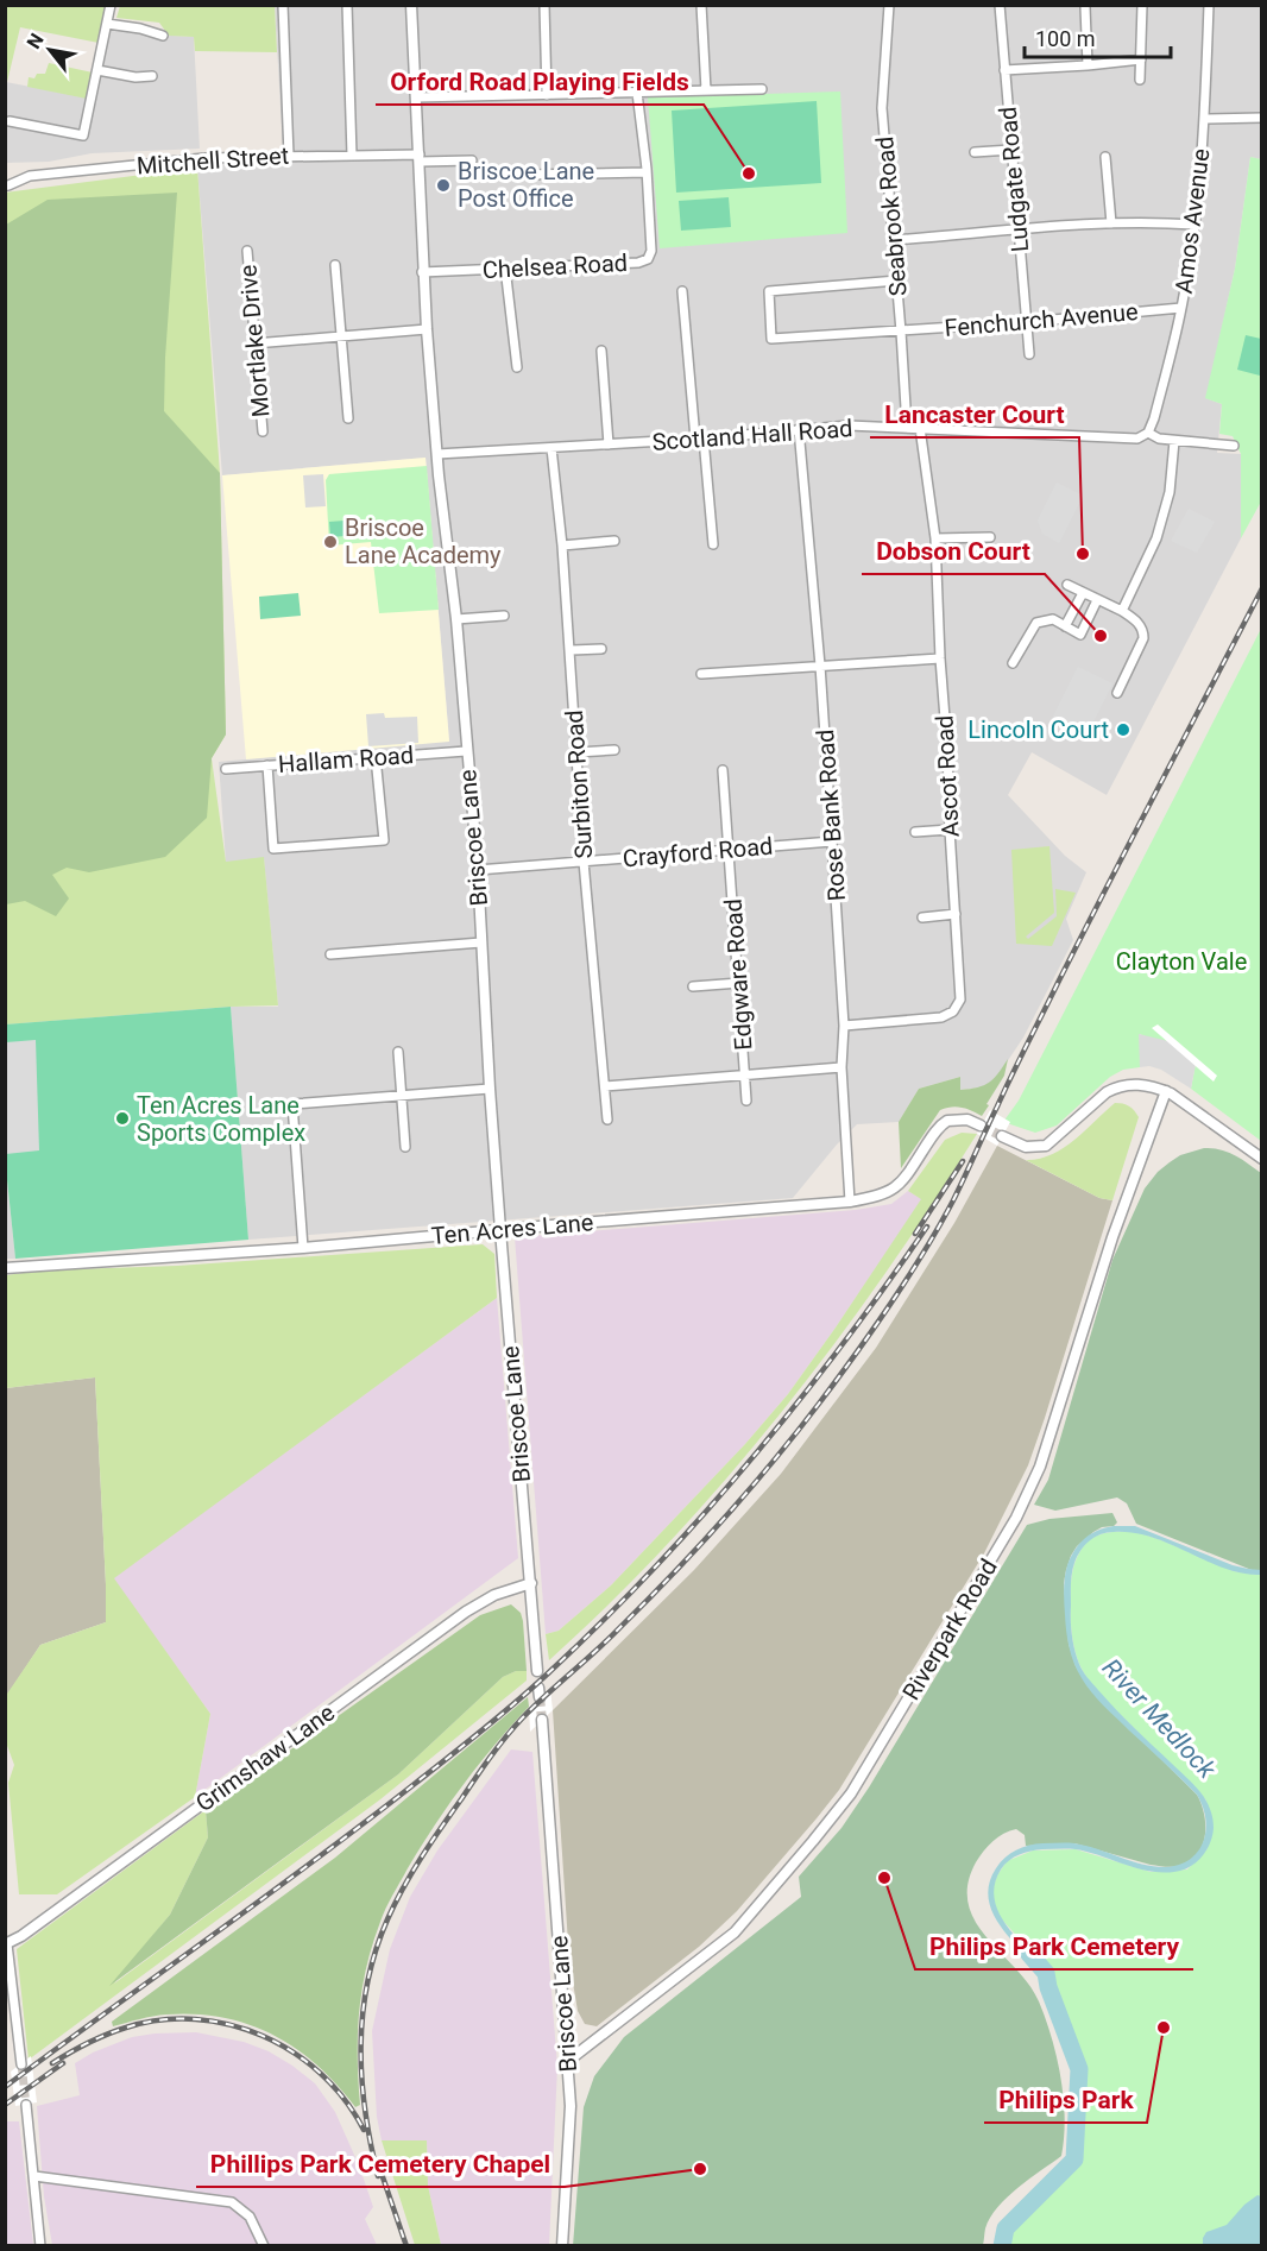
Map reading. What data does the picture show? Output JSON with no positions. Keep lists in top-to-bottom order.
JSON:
{
  "streets": {
    "street": [
      "Mitchell Street",
      "Ludgate Road",
      "Seabrook Road",
      "Amos Avenue",
      "Chelsea Road",
      "Fenchurch Avenue",
      "Mortlake Drive",
      "Scotland Hall Road",
      "Hallam Road",
      "Ascot Road",
      "Surbiton Road",
      "Rose Bank Road",
      "Briscoe Lane",
      "Crayford Road",
      "Edgware Road",
      "Ten Acres Lane",
      "Riverpark Road",
      "Grimshaw Lane"
    ]
  },
  "crossings": [
    ["Mitchell Street", "Briscoe Lane"],
    ["Ludgate Road", "Fenchurch Avenue"],
    ["Seabrook Road", "Fenchurch Avenue"],
    ["Seabrook Road", "Scotland Hall Road"],
    ["Amos Avenue", "Fenchurch Avenue"],
    ["Amos Avenue", "Scotland Hall Road"],
    ["Chelsea Road", "Briscoe Lane"],
    ["Scotland Hall Road", "Ascot Road"],
    ["Scotland Hall Road", "Surbiton Road"],
    ["Scotland Hall Road", "Rose Bank Road"],
    ["Scotland Hall Road", "Briscoe Lane"],
    ["Hallam Road", "Briscoe Lane"],
    ["Ascot Road", "Rose Bank Road"],
    ["Surbiton Road", "Crayford Road"],
    ["Rose Bank Road", "Crayford Road"],
    ["Rose Bank Road", "Ten Acres Lane"],
    ["Briscoe Lane", "Crayford Road"],
    ["Briscoe Lane", "Ten Acres Lane"],
    ["Briscoe Lane", "Riverpark Road"],
    ["Briscoe Lane", "Grimshaw Lane"],
    ["Crayford Road", "Edgware Road"]
  ],
  "water": ["River Medlock"],
  "parks": ["Clayton Vale"],
  "places": [
    "Orford Road Playing Fields",
    "Briscoe Lane Post Office",
    "Briscoe Lane Academy",
    "Lancaster Court",
    "Dobson Court",
    "Lincoln Court",
    "Ten Acres Lane Sports Complex",
    "Philips Park Cemetery",
    "Philips Park",
    "Phillips Park Cemetery Chapel"
  ],
  "scale_bar": "100 m",
  "north": "top left"
}
